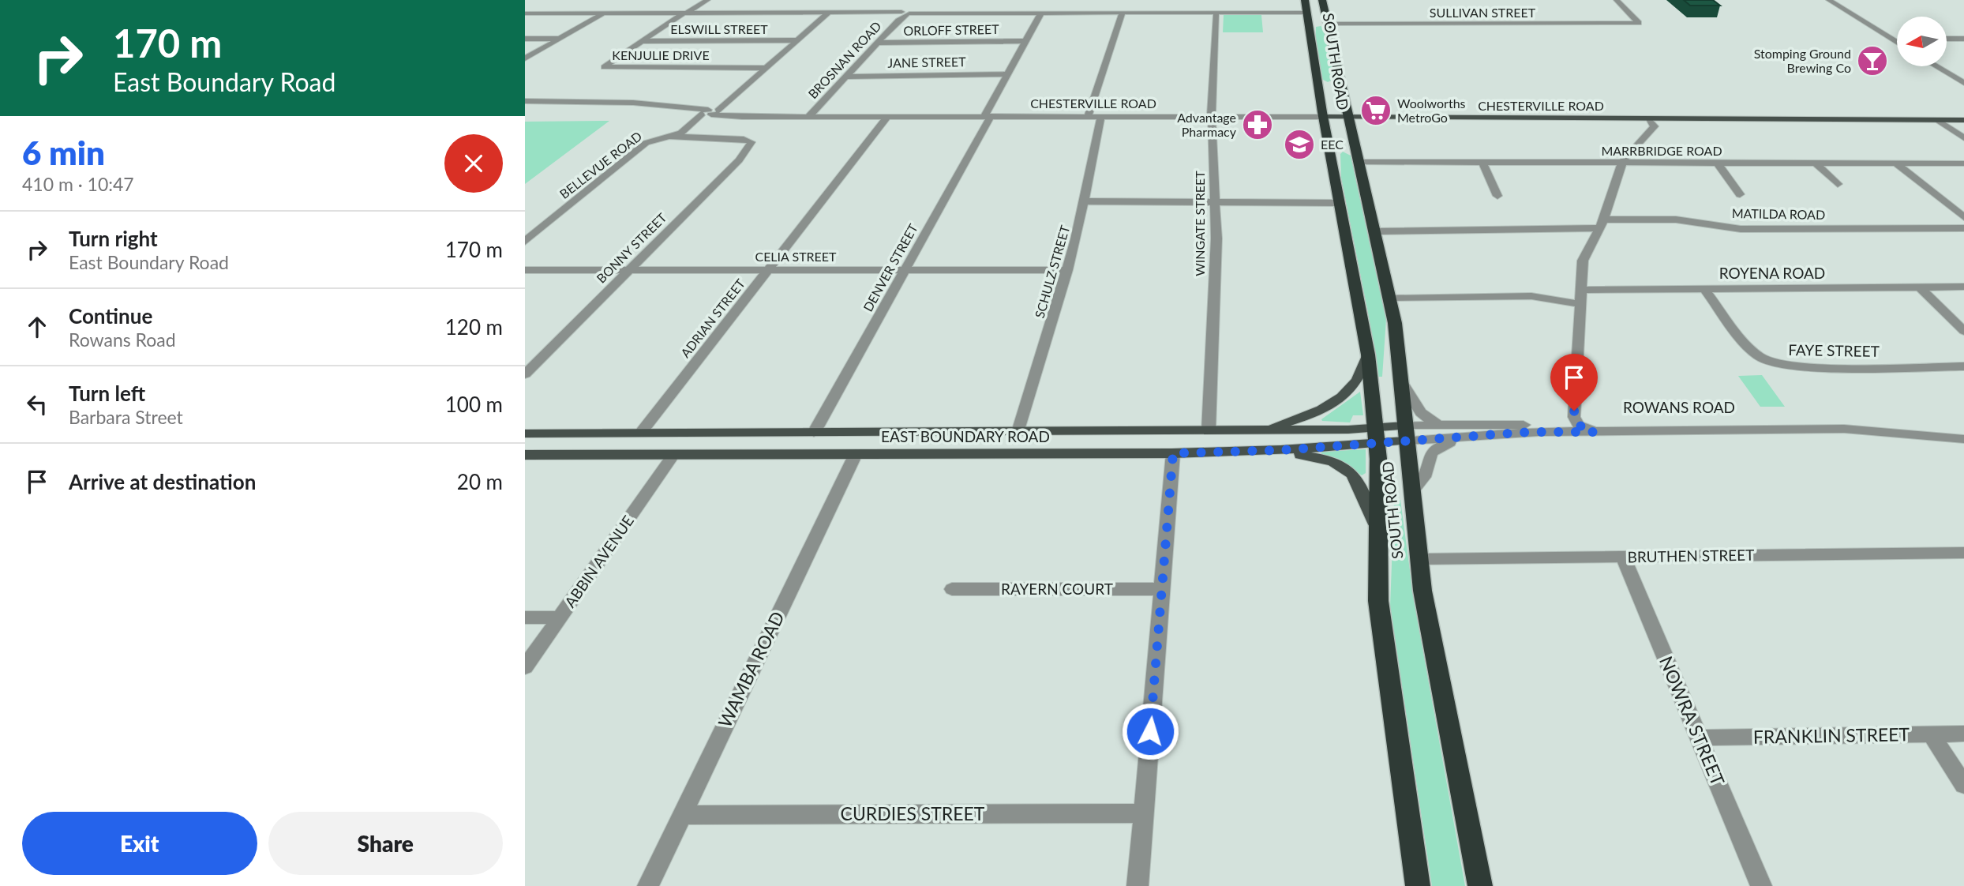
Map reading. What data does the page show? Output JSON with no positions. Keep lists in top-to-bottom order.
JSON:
{
  "streets": {
    "highway": ["SOUTH ROAD"],
    "main road": ["CHESTERVILLE ROAD", "EAST BOUNDARY ROAD"],
    "street": [
      "SULLIVAN STREET",
      "ELSWILL STREET",
      "ORLOFF STREET",
      "KENJULIE DRIVE",
      "BROSNAN ROAD",
      "JANE STREET",
      "MARRBRIDGE ROAD",
      "BELLEVUE ROAD",
      "MATILDA ROAD",
      "WINGATE STREET",
      "BONNY STREET",
      "CELIA STREET",
      "DENVER STREET",
      "SCHULZ STREET",
      "ROYENA ROAD",
      "ADRIAN STREET",
      "FAYE STREET",
      "ROWANS ROAD",
      "BRUTHEN STREET",
      "ABBIN AVENUE",
      "RAYERN COURT",
      "WAMBA ROAD",
      "NOWRA STREET",
      "FRANKLIN STREET",
      "CURDIES STREET"
    ]
  },
  "crossings": [
    ["SULLIVAN STREET", "SOUTH ROAD"],
    ["ELSWILL STREET", "KENJULIE DRIVE"],
    ["ELSWILL STREET", "BELLEVUE ROAD"],
    ["ORLOFF STREET", "BROSNAN ROAD"],
    ["ORLOFF STREET", "DENVER STREET"],
    ["KENJULIE DRIVE", "BELLEVUE ROAD"],
    ["BROSNAN ROAD", "JANE STREET"],
    ["BROSNAN ROAD", "CHESTERVILLE ROAD"],
    ["SOUTH ROAD", "CHESTERVILLE ROAD"],
    ["SOUTH ROAD", "MARRBRIDGE ROAD"],
    ["SOUTH ROAD", "MATILDA ROAD"],
    ["SOUTH ROAD", "ROWANS ROAD"],
    ["SOUTH ROAD", "EAST BOUNDARY ROAD"],
    ["SOUTH ROAD", "BRUTHEN STREET"],
    ["JANE STREET", "DENVER STREET"],
    ["CHESTERVILLE ROAD", "BELLEVUE ROAD"],
    ["CHESTERVILLE ROAD", "WINGATE STREET"],
    ["CHESTERVILLE ROAD", "DENVER STREET"],
    ["CHESTERVILLE ROAD", "SCHULZ STREET"],
    ["CHESTERVILLE ROAD", "ADRIAN STREET"],
    ["BELLEVUE ROAD", "BONNY STREET"],
    ["WINGATE STREET", "EAST BOUNDARY ROAD"],
    ["BONNY STREET", "CELIA STREET"],
    ["CELIA STREET", "DENVER STREET"],
    ["CELIA STREET", "SCHULZ STREET"],
    ["CELIA STREET", "ADRIAN STREET"],
    ["DENVER STREET", "EAST BOUNDARY ROAD"],
    ["SCHULZ STREET", "EAST BOUNDARY ROAD"],
    ["ROYENA ROAD", "FAYE STREET"],
    ["ADRIAN STREET", "EAST BOUNDARY ROAD"],
    ["ROWANS ROAD", "EAST BOUNDARY ROAD"],
    ["EAST BOUNDARY ROAD", "ABBIN AVENUE"],
    ["EAST BOUNDARY ROAD", "WAMBA ROAD"],
    ["BRUTHEN STREET", "NOWRA STREET"],
    ["WAMBA ROAD", "CURDIES STREET"],
    ["NOWRA STREET", "FRANKLIN STREET"]
  ],
  "places": {
    "bar": ["Stomping Ground Brewing Co"],
    "supermarket": ["Woolworths MetroGo"],
    "pharmacy": ["Advantage Pharmacy"],
    "school or university": ["EEC"]
  },
  "north": "left",
  "page": {
    "turn": ["170 m", "East Boundary Road"],
    "heading": ["6 min", "410 m · 10:47"],
    "list": [
      {
        "name": "Turn right",
        "note": "East Boundary Road",
        "value": "170 m"
      },
      {
        "name": "Continue",
        "note": "Rowans Road",
        "value": "120 m"
      },
      {
        "name": "Turn left",
        "note": "Barbara Street",
        "value": "100 m"
      },
      {
        "name": "Arrive at destination",
        "value": "20 m"
      }
    ],
    "buttons": ["Exit", "Share"]
  }
}
